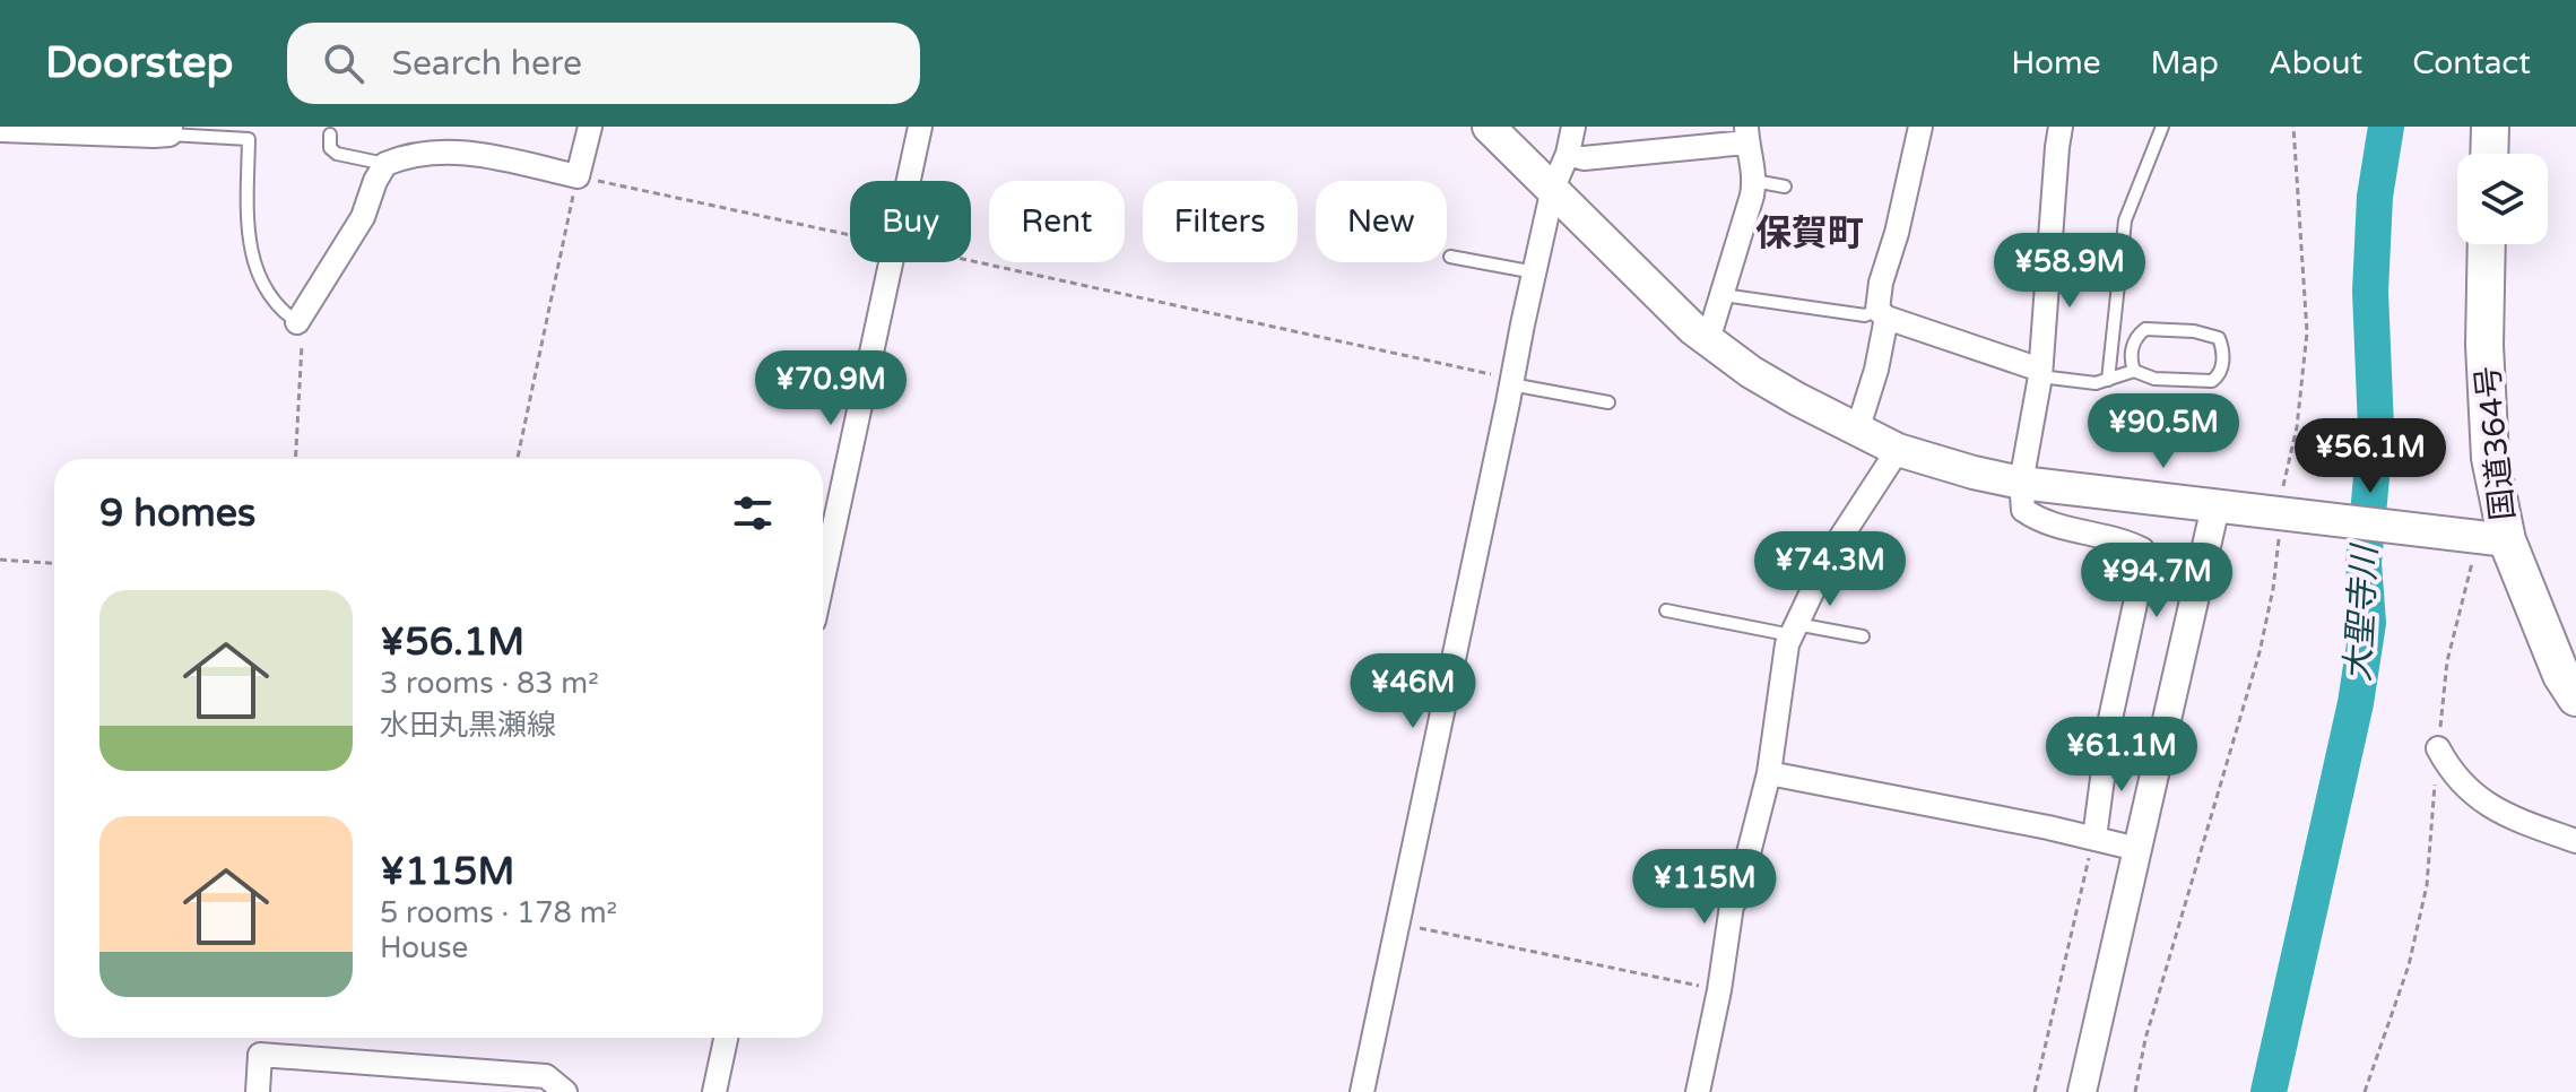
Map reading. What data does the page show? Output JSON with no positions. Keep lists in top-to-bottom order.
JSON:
{
  "streets": {
    "highway": ["国道364号"]
  },
  "districts": ["保賀町"],
  "water": ["大聖寺川"],
  "page": {
    "header": "Doorstep",
    "search": "Search here",
    "nav": [
      "Home",
      "Map",
      "About",
      "Contact"
    ],
    "chip": [
      "Buy",
      "Rent",
      "Filters",
      "New"
    ],
    "price": [
      "¥58.9M",
      "¥70.9M",
      "¥90.5M",
      "¥56.1M",
      "¥74.3M",
      "¥94.7M",
      "¥46M",
      "¥61.1M",
      "¥115M"
    ],
    "heading": "9 homes",
    "list": [
      {
        "name": "¥56.1M",
        "note": "3 rooms · 83 m² · 水田丸黒瀬線"
      },
      {
        "name": "¥115M",
        "note": "5 rooms · 178 m² · House"
      }
    ]
  }
}
